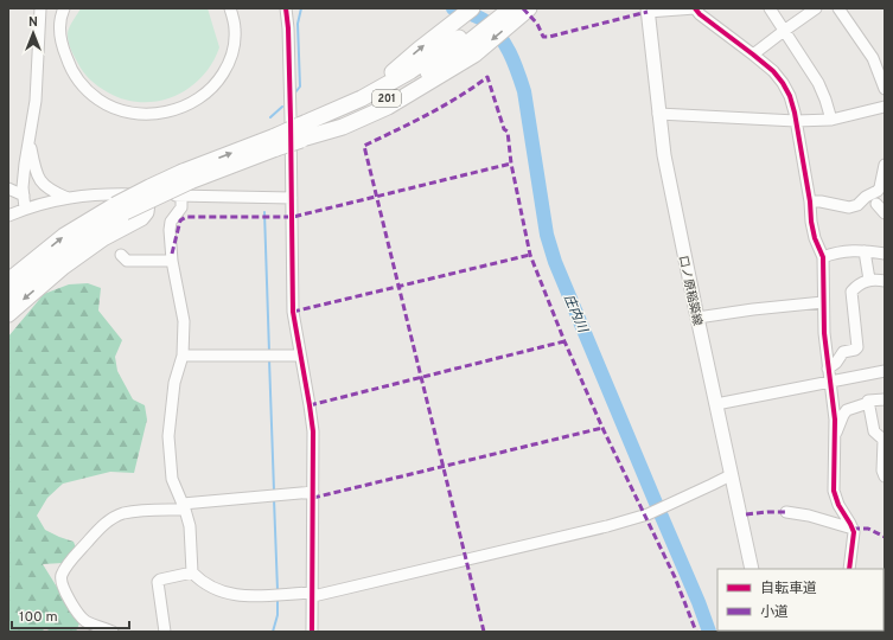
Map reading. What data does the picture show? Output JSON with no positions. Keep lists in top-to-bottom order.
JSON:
{
  "streets": {
    "highway": ["201"],
    "main road": ["口ノ原稲築線"]
  },
  "water": ["庄内川"],
  "legend": ["自転車道", "小道"],
  "scale_bar": "100 m",
  "north": "top"
}
